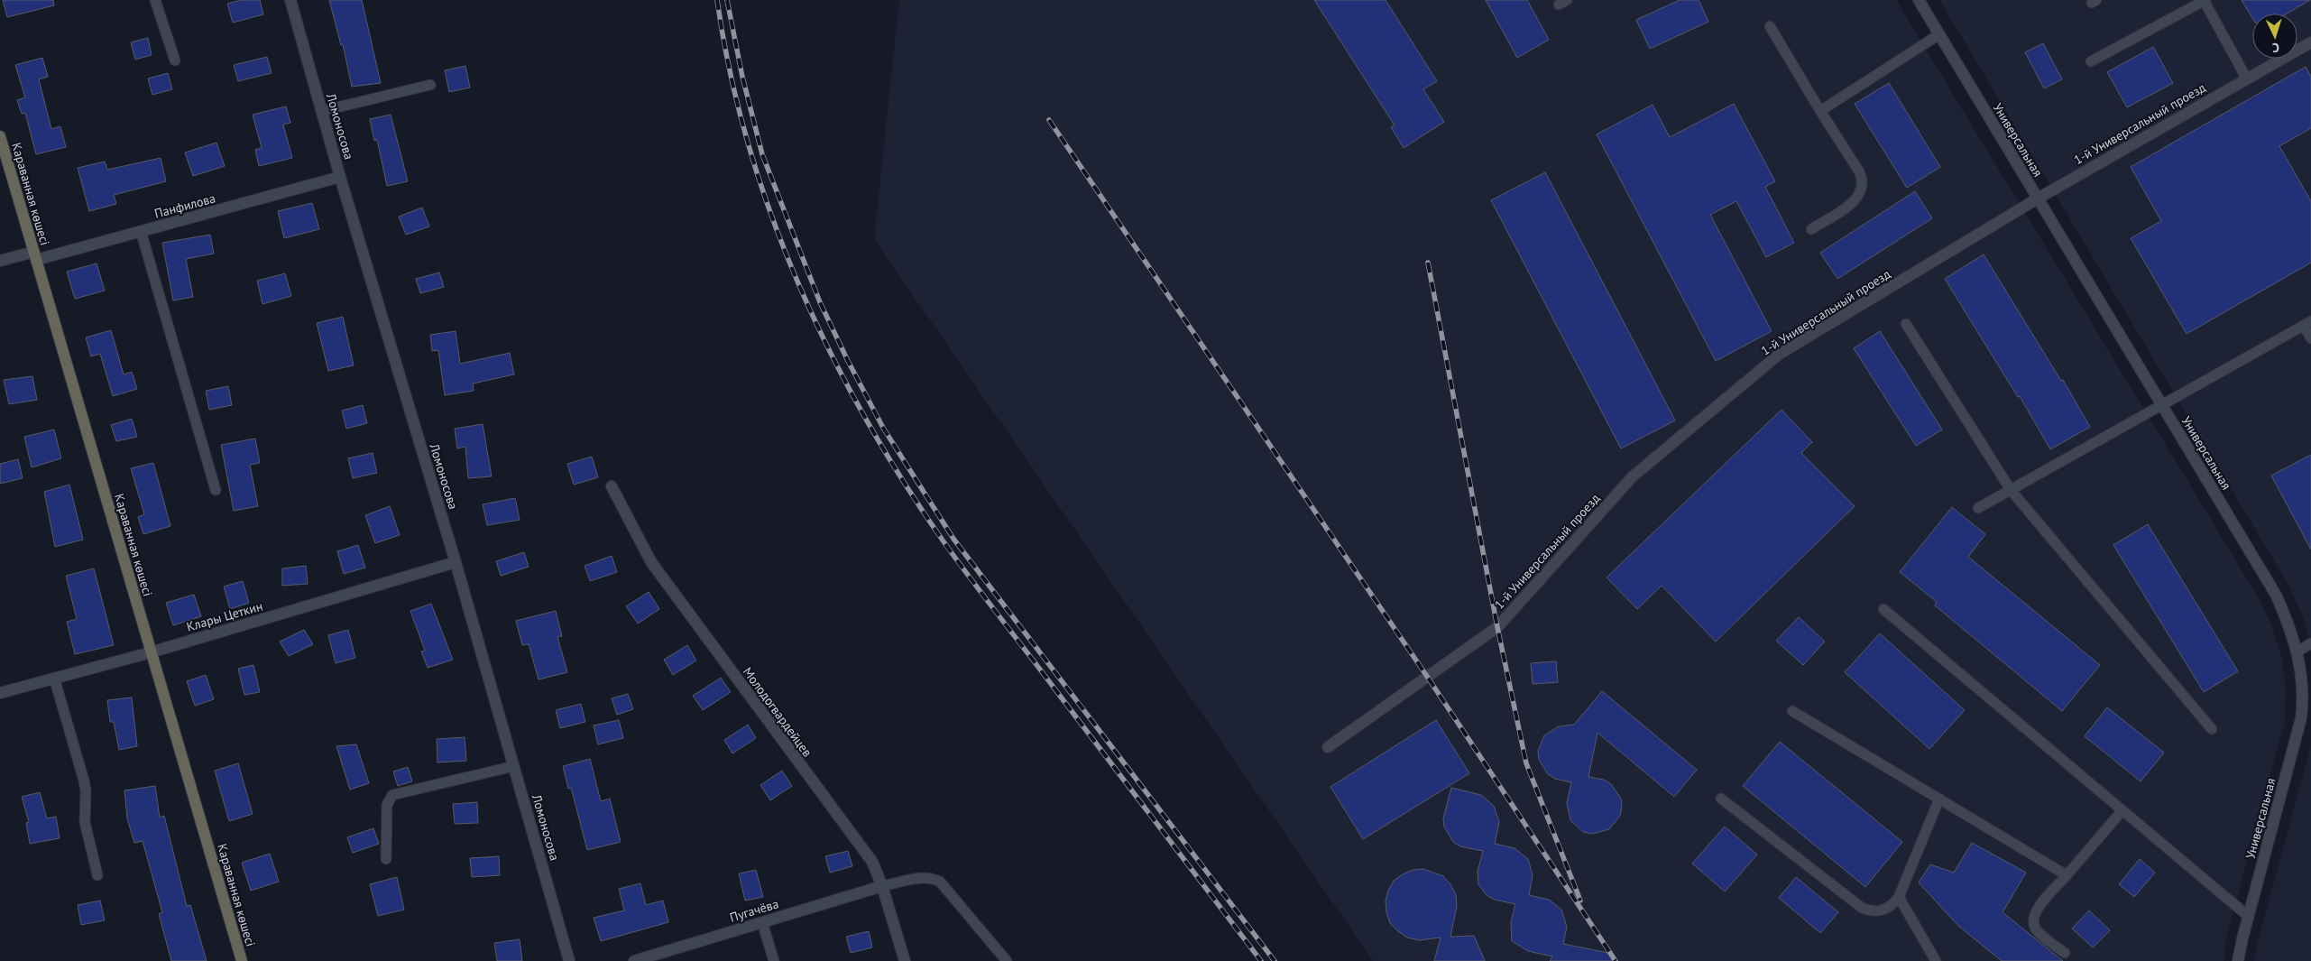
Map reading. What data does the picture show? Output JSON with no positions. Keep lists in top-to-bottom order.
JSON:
{
  "streets": {
    "main road": ["Караванная көшесі"],
    "street": [
      "1-й Универсальный проезд",
      "Ломоносова",
      "Универсальная",
      "Панфилова",
      "Клары Цеткин",
      "Молодогвардейцев",
      "Пугачёва"
    ]
  },
  "crossings": [
    ["1-й Универсальный проезд", "Универсальная"],
    ["Ломоносова", "Панфилова"],
    ["Ломоносова", "Клары Цеткин"],
    ["Караванная көшесі", "Панфилова"],
    ["Караванная көшесі", "Клары Цеткин"],
    ["Молодогвардейцев", "Пугачёва"]
  ],
  "north": "bottom"
}
